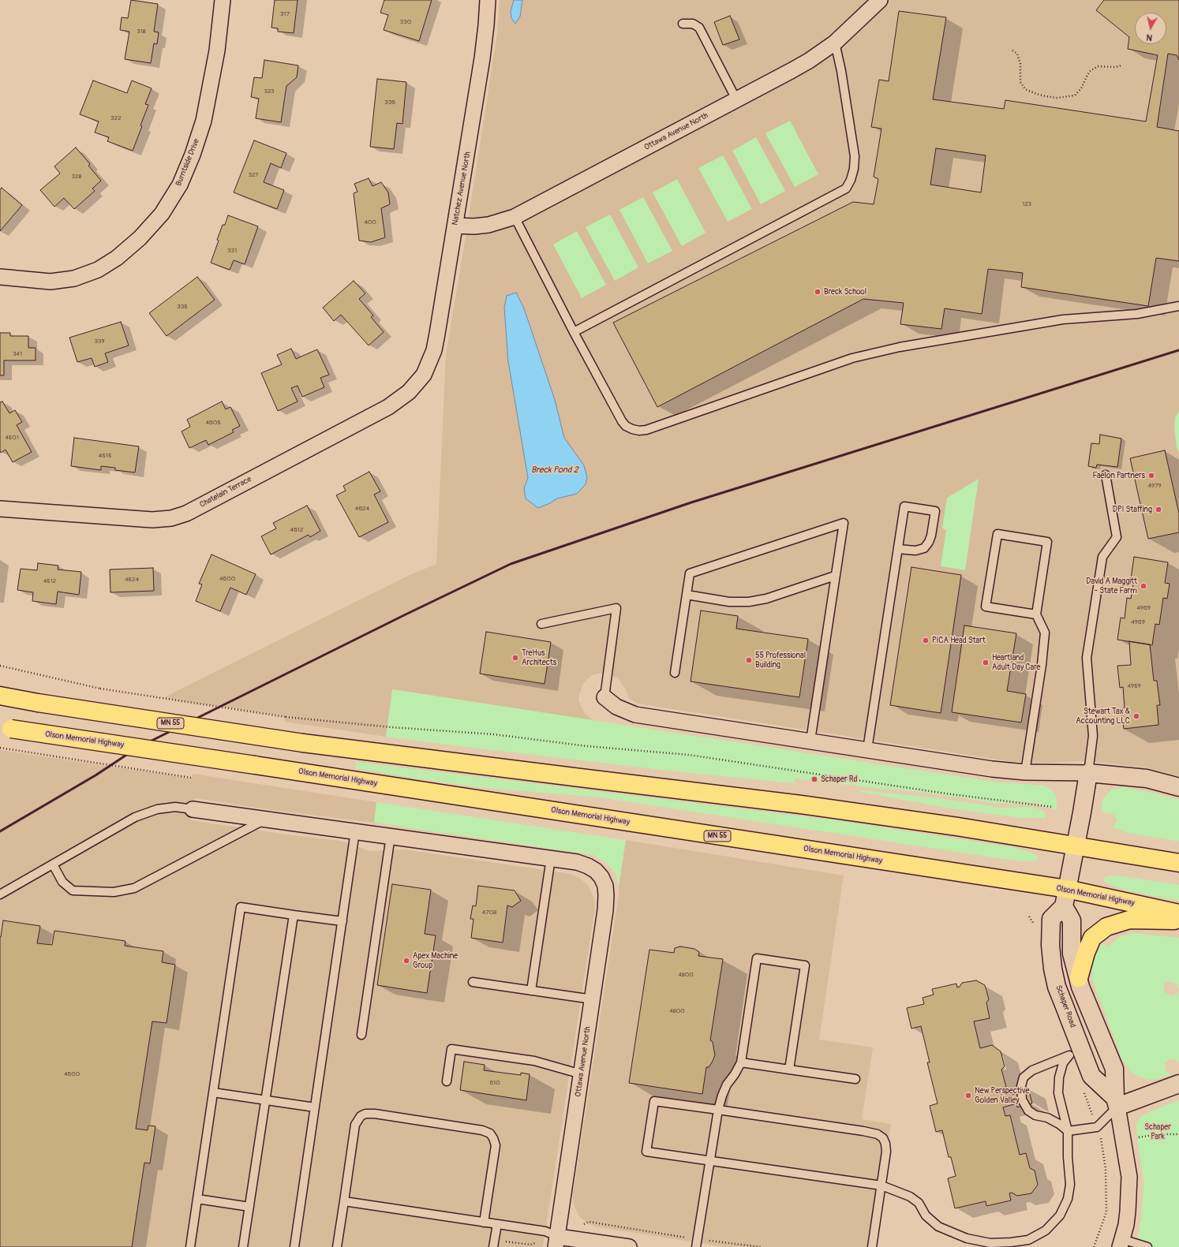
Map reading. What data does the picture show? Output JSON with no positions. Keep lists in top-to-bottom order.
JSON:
{
  "streets": {
    "main road": ["MN 55", "Olson Memorial Highway"],
    "street": [
      "Ottawa Avenue North",
      "Burntside Drive",
      "Natchez Avenue North",
      "Chatelain Terrace",
      "Schaper Road"
    ]
  },
  "crossings": [
    ["Ottawa Avenue North", "Natchez Avenue North"],
    ["Natchez Avenue North", "Chatelain Terrace"]
  ],
  "water": ["Breck Pond 2"],
  "parks": ["Schaper Park"],
  "places": [
    "Breck School",
    "Faelon Partners",
    "DPI Staffing",
    "David A Maggitt - State Farm",
    "PICA Head Start",
    "TreHus Architects",
    "55 Professional Building",
    "Heartland Adult Day Care",
    "Stewart Tax & Accounting LLC",
    "Schaper Rd",
    "Apex Machine Group",
    "New Perspective Golden Valley"
  ],
  "house_numbers": [
    "317",
    "330",
    "318",
    "323",
    "336",
    "322",
    "327",
    "328",
    "123",
    "400",
    "331",
    "335",
    "339",
    "341",
    "4605",
    "4501",
    "4515",
    "4979",
    "4624",
    "4612",
    "4600",
    "4524",
    "4512",
    "4969",
    "4969",
    "4959",
    "4708",
    "4800",
    "4800",
    "4600",
    "610"
  ],
  "north": "bottom"
}
